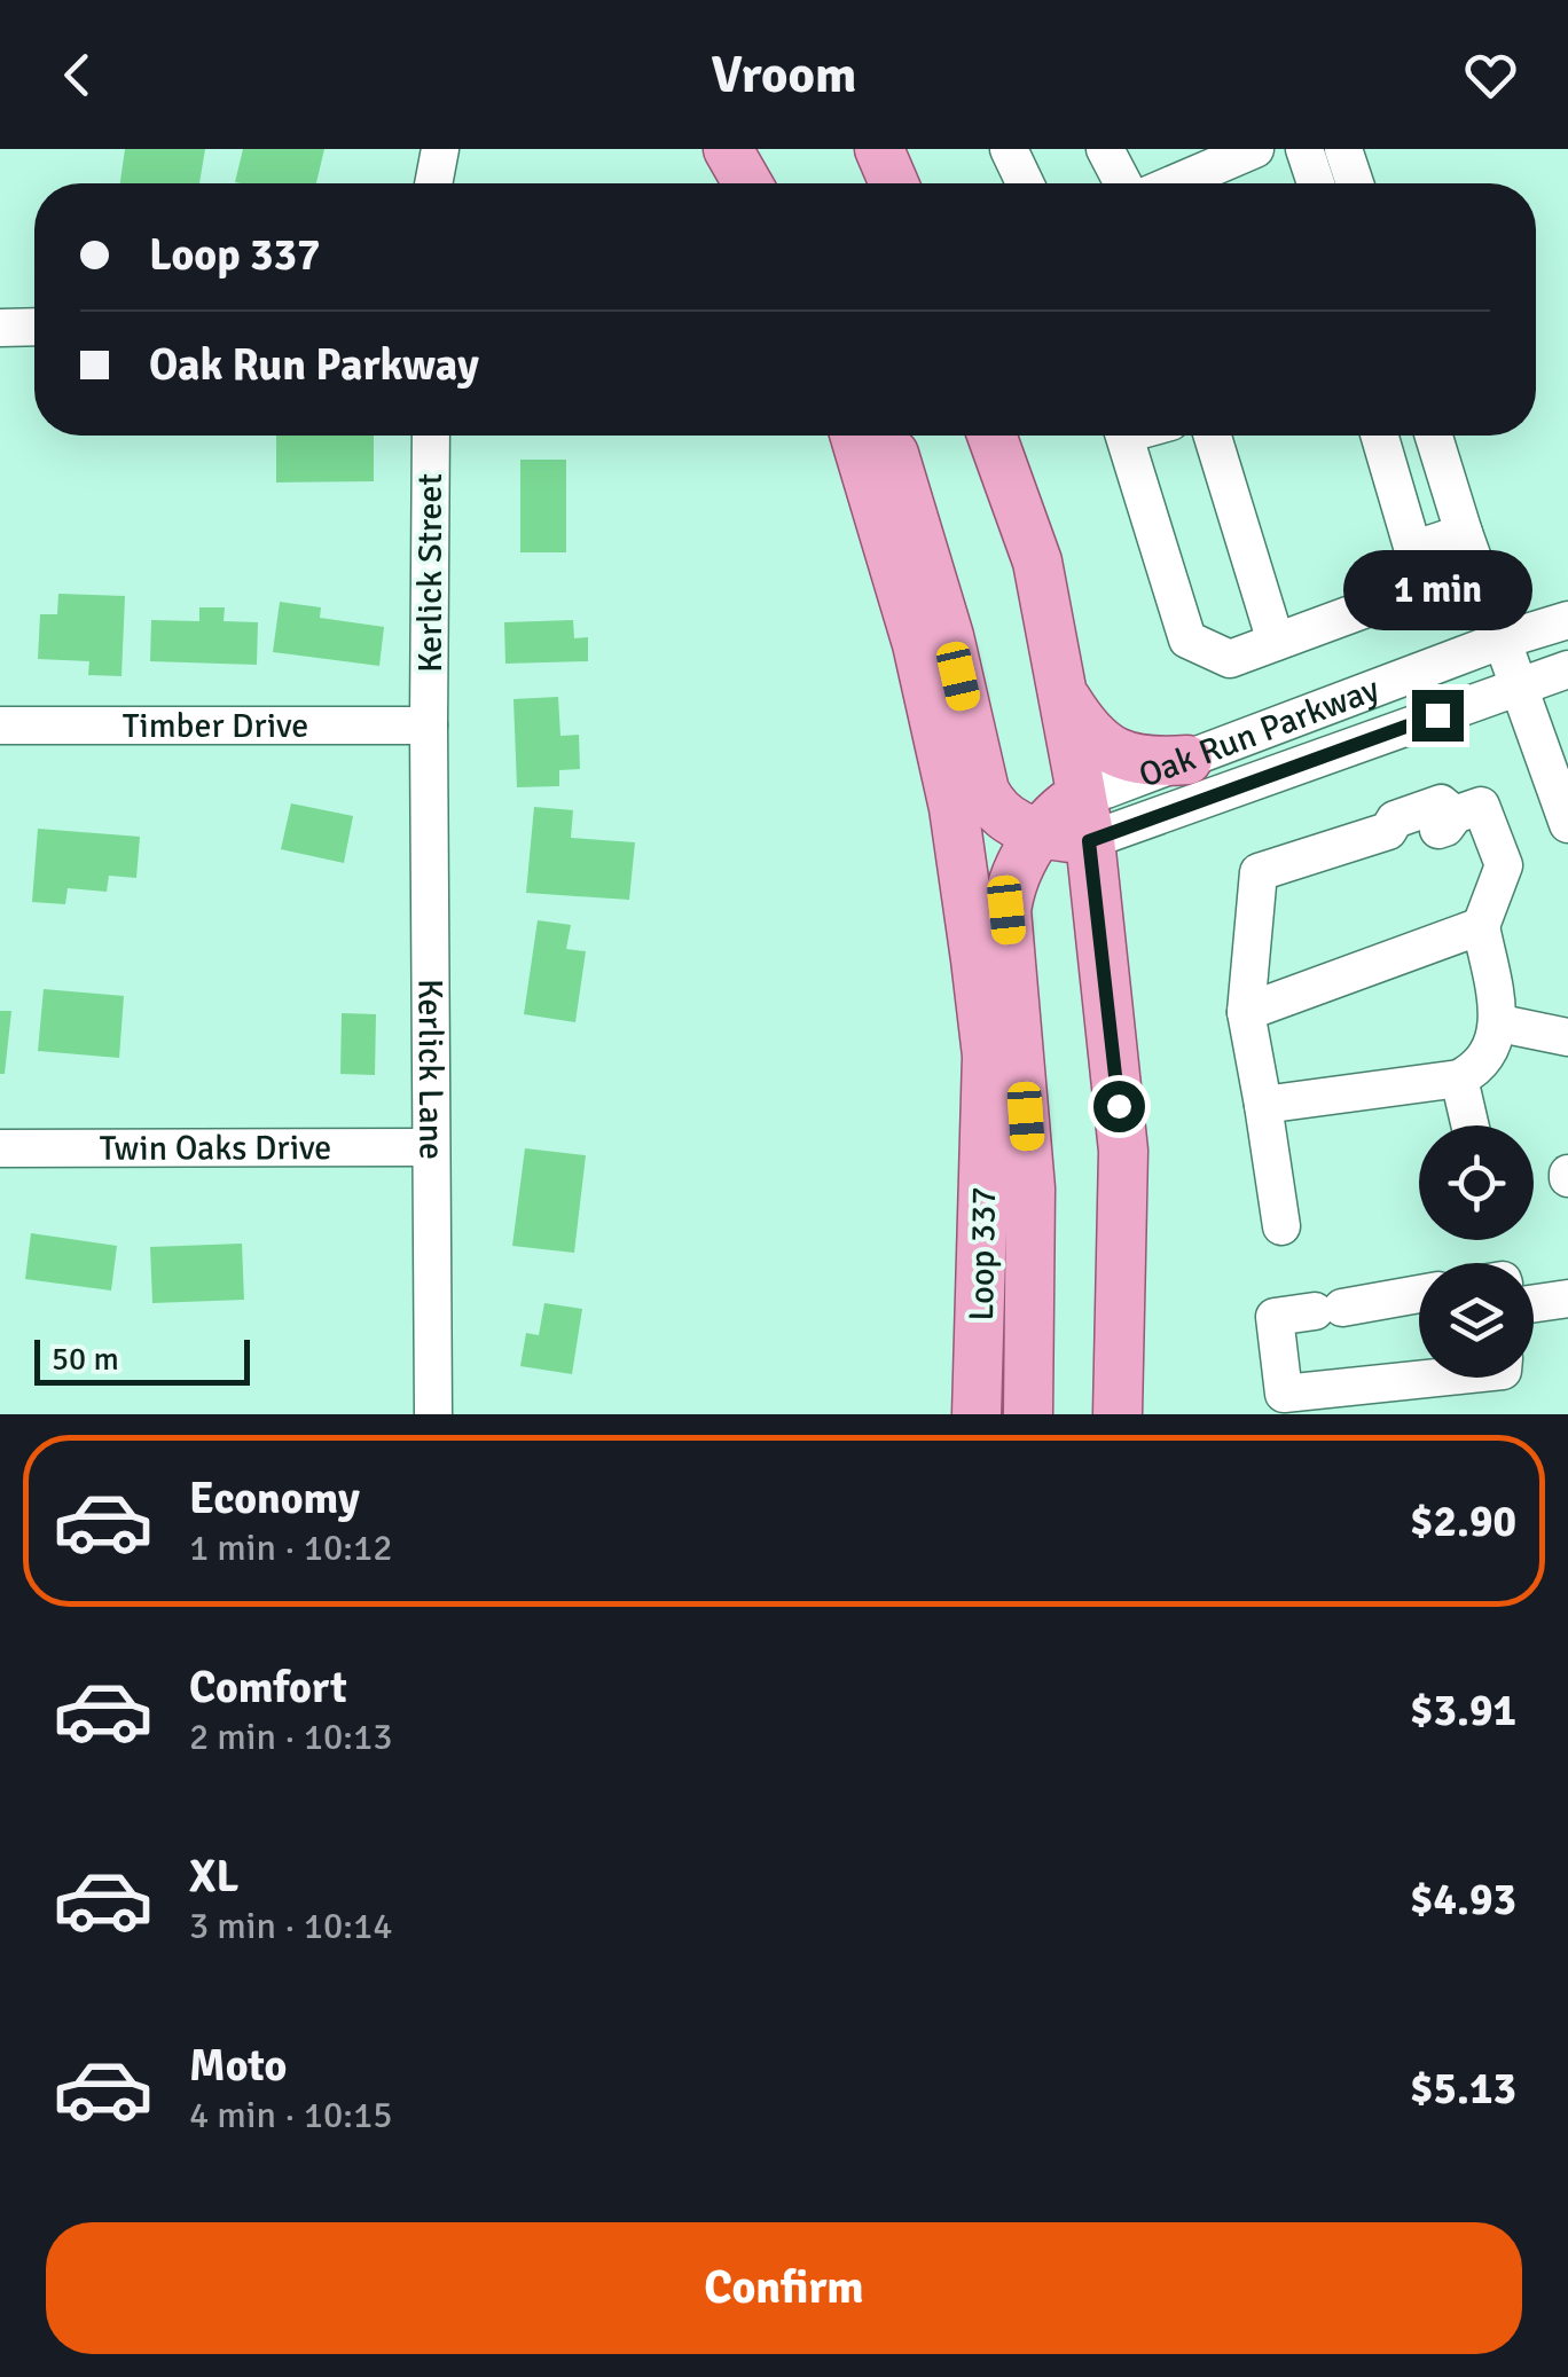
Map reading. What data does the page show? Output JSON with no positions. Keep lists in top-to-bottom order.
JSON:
{
  "streets": {
    "main road": ["Loop 337"],
    "street": [
      "Kerlick Street",
      "Timber Drive",
      "Oak Run Parkway",
      "Kerlick Lane",
      "Twin Oaks Drive"
    ]
  },
  "crossings": [
    ["Kerlick Street", "Timber Drive"],
    ["Kerlick Street", "Kerlick Lane"],
    ["Timber Drive", "Kerlick Lane"],
    ["Kerlick Lane", "Twin Oaks Drive"]
  ],
  "scale_bar": "50 m",
  "page": {
    "header": "Vroom",
    "banner": ["Loop 337", "Oak Run Parkway"],
    "bubble": "1 min",
    "scale": "50 m",
    "list": [
      {
        "name": "Economy",
        "note": "1 min · 10:12",
        "value": "$2.90"
      },
      {
        "name": "Comfort",
        "note": "2 min · 10:13",
        "value": "$3.91"
      },
      {
        "name": "XL",
        "note": "3 min · 10:14",
        "value": "$4.93"
      },
      {
        "name": "Moto",
        "note": "4 min · 10:15",
        "value": "$5.13"
      }
    ],
    "buttons": "Confirm"
  }
}
